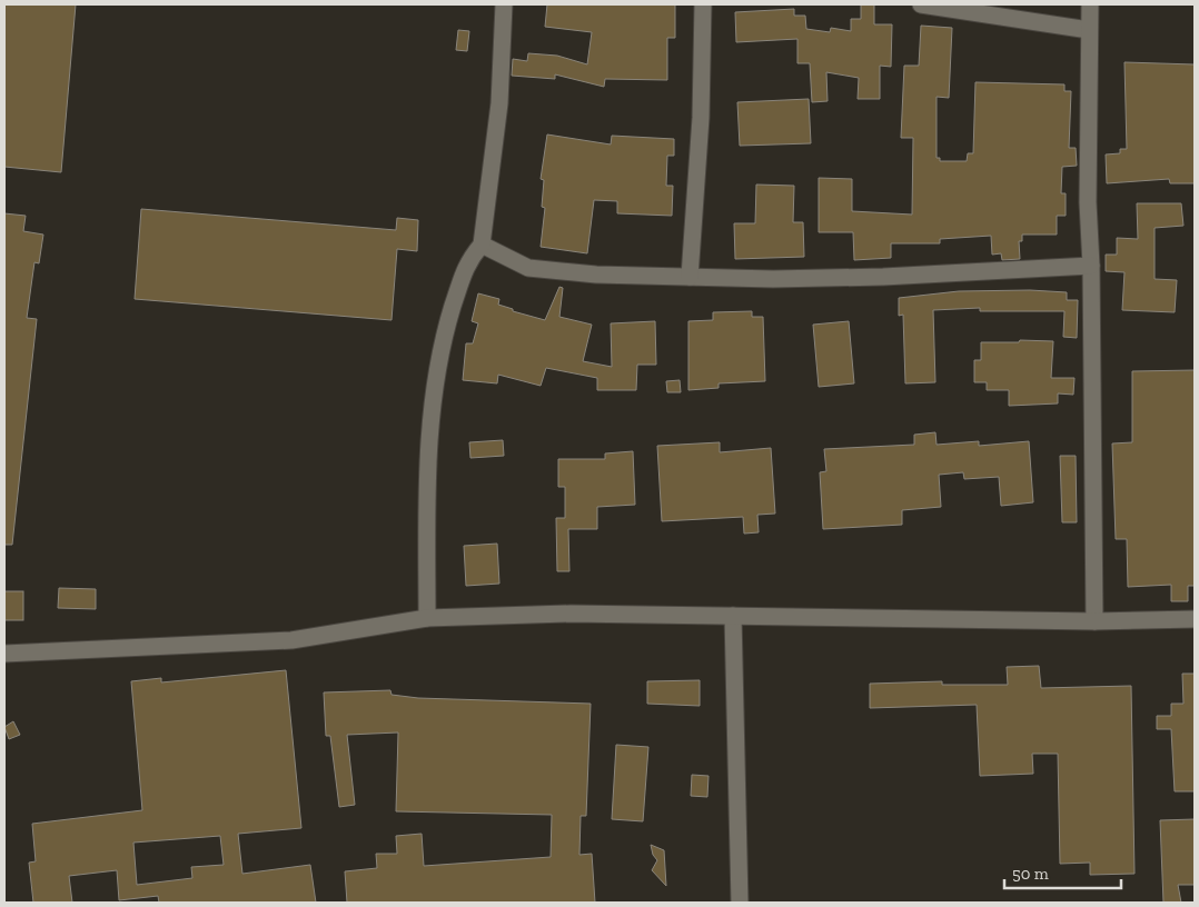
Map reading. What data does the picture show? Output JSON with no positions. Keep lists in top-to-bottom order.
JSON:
{
  "scale_bar": "50 m"
}
